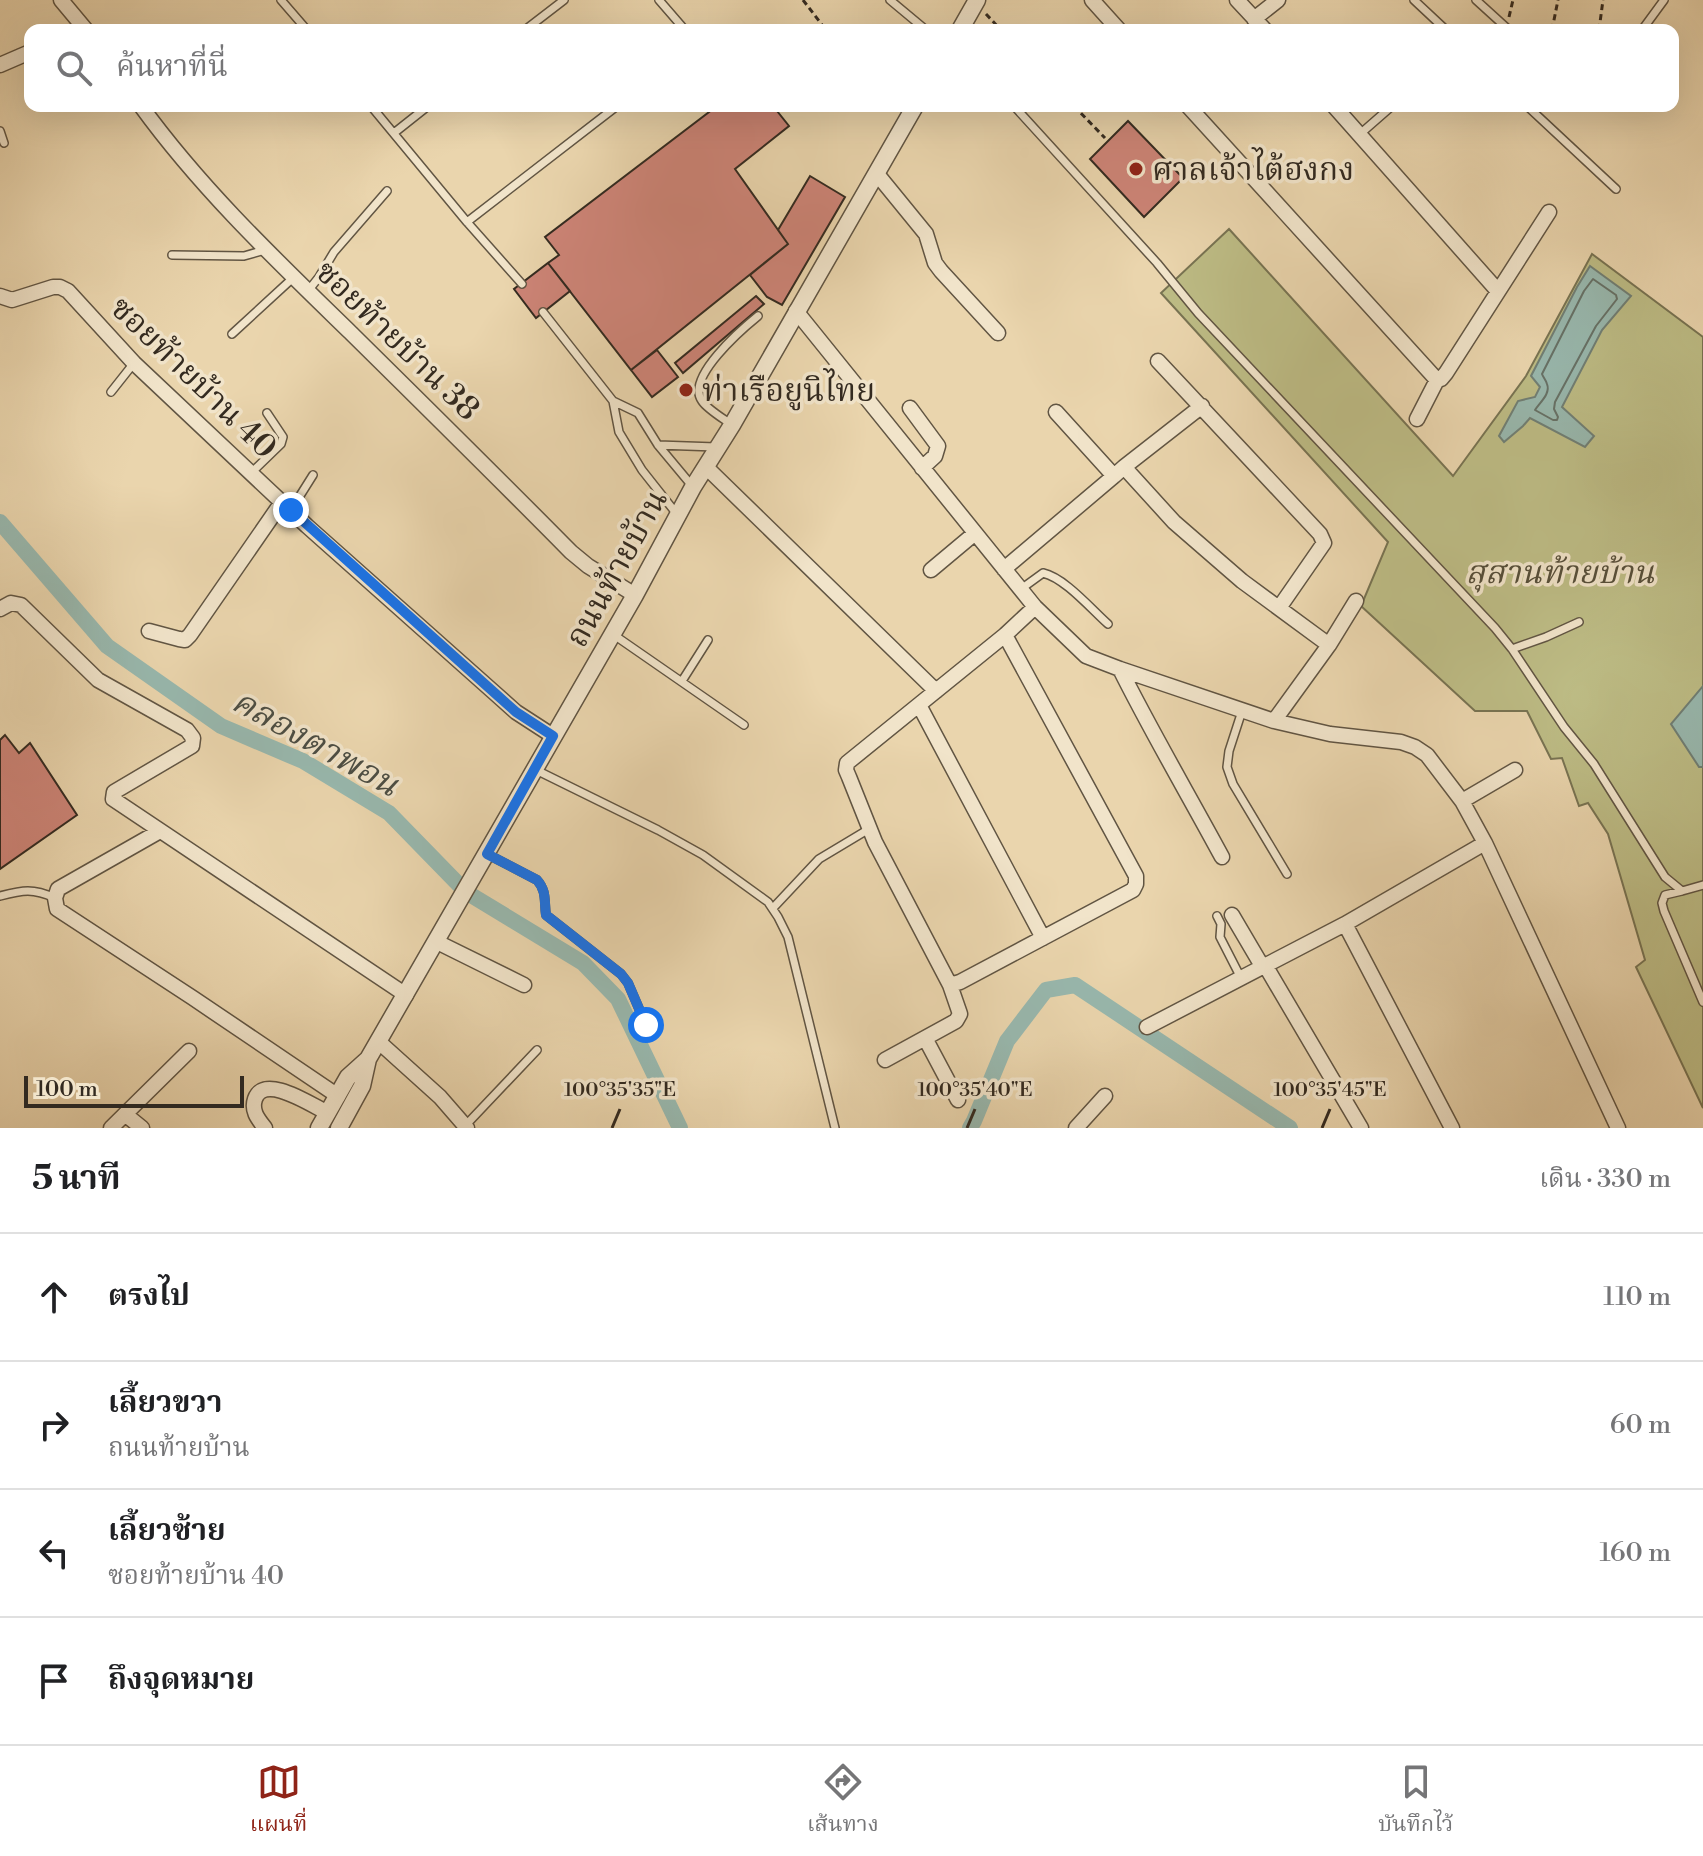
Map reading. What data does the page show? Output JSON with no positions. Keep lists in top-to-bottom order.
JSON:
{
  "streets": {
    "street": ["ซอยท้ายบ้าน 38", "ซอยท้ายบ้าน 40", "ถนนท้ายบ้าน"]
  },
  "crossings": [
    ["ซอยท้ายบ้าน 38", "ถนนท้ายบ้าน"],
    ["ซอยท้ายบ้าน 40", "ถนนท้ายบ้าน"]
  ],
  "water": ["คลองตาพอน"],
  "parks": ["สุสานท้ายบ้าน"],
  "places": ["ศาลเจ้าไต้ฮงกง", "ท่าเรือยูนิไทย"],
  "scale_bar": "100 m",
  "page": {
    "search": "ค้นหาที่นี่",
    "scale": "100 m",
    "heading": ["5 นาที", "เดิน · 330 m"],
    "list": [
      ["ตรงไป", "110 m"],
      ["เลี้ยวขวา", "ถนนท้ายบ้าน", "60 m"],
      ["เลี้ยวซ้าย", "ซอยท้ายบ้าน 40", "160 m"],
      "ถึงจุดหมาย"
    ],
    "nav": ["แผนที่", "เส้นทาง", "บันทึกไว้"]
  },
  "coordinates": ["100°35'35\"E", "100°35'40\"E", "100°35'45\"E"]
}
